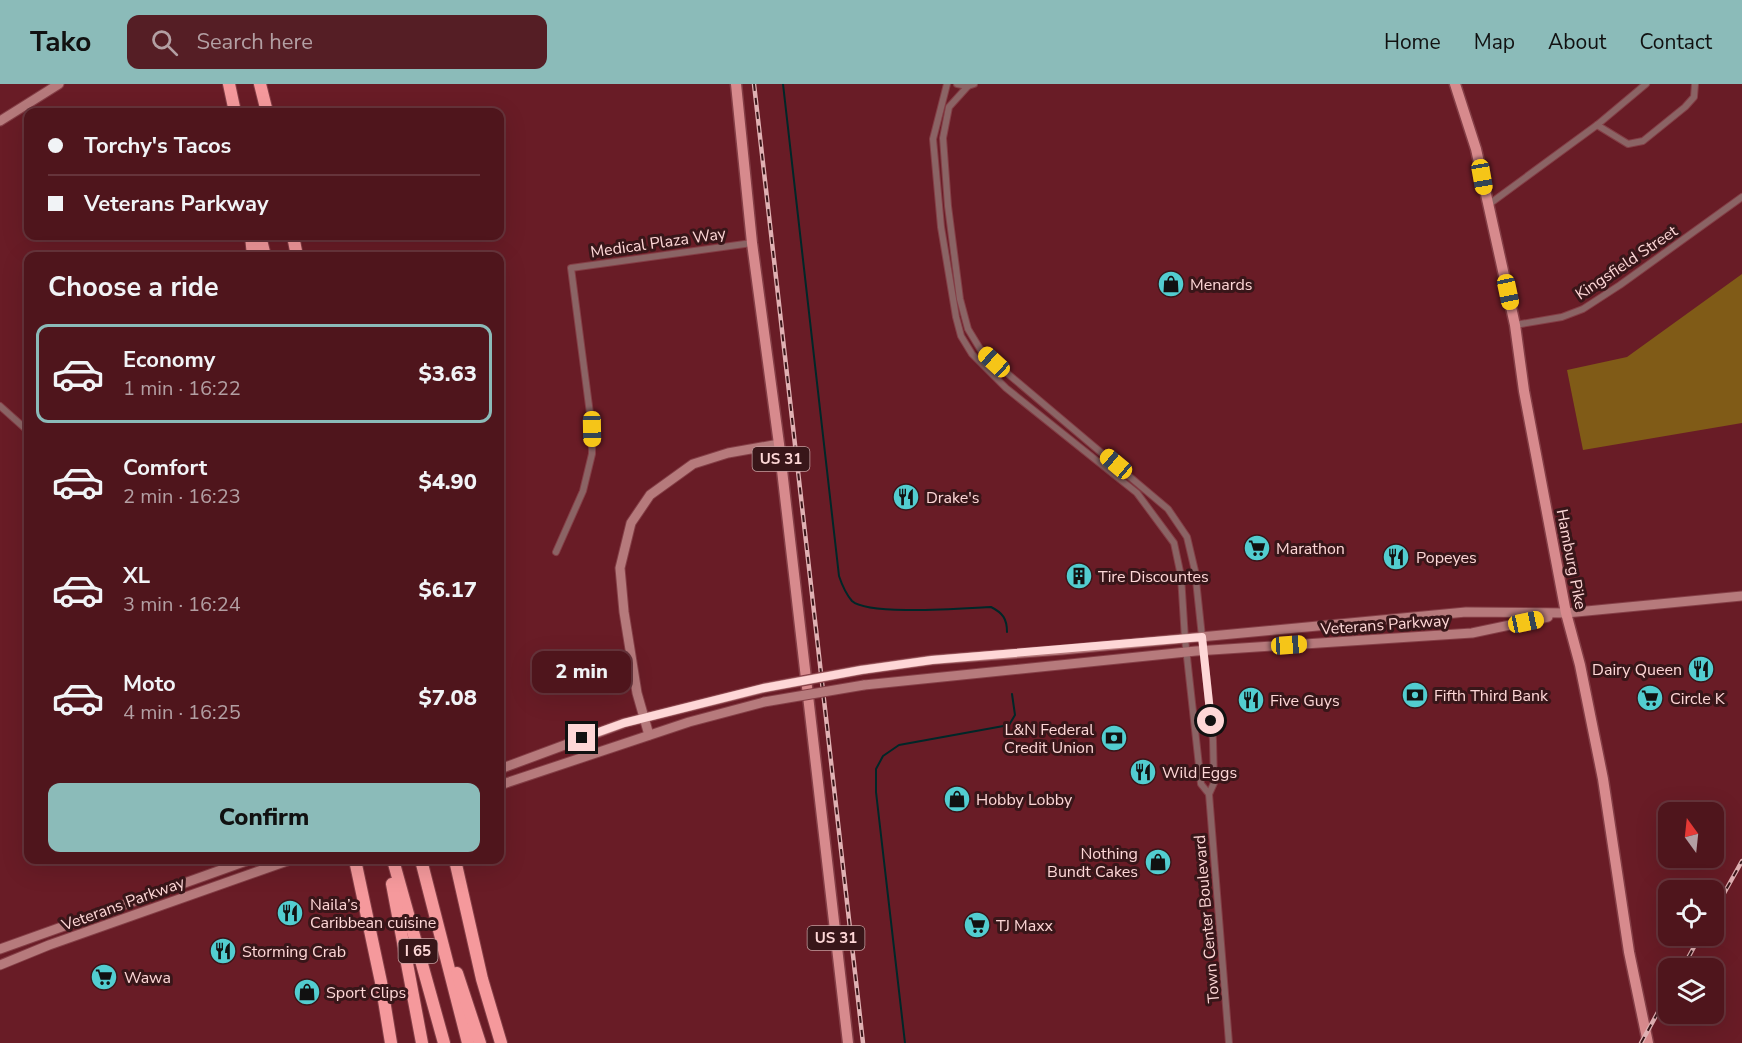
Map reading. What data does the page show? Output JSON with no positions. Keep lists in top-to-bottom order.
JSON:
{
  "streets": {
    "highway": ["I 65"],
    "main road": ["US 31", "Hamburg Pike", "Veterans Parkway"],
    "street": ["Medical Plaza Way", "Kingsfield Street", "Town Center Boulevard"]
  },
  "crossings": [
    ["Medical Plaza Way", "US 31"],
    ["Kingsfield Street", "Hamburg Pike"],
    ["Hamburg Pike", "Veterans Parkway"],
    ["Veterans Parkway", "Town Center Boulevard"]
  ],
  "places": {
    "shop": [
      "Menards",
      "Hobby Lobby",
      "Nothing Bundt Cakes",
      "Sport Clips"
    ],
    "restaurant": [
      "Drake's",
      "Popeyes",
      "Dairy Queen",
      "Five Guys",
      "Wild Eggs",
      "Naila’s Caribbean cuisine",
      "Storming Crab"
    ],
    "supermarket": [
      "Marathon",
      "Circle K",
      "TJ Maxx",
      "Wawa"
    ],
    "building": ["Tire Discountes"],
    "bank": ["Fifth Third Bank", "L&N Federal Credit Union"]
  },
  "north": "top",
  "page": {
    "header": "Tako",
    "search": "Search here",
    "nav": [
      "Home",
      "Map",
      "About",
      "Contact"
    ],
    "banner": ["Torchy's Tacos", "Veterans Parkway"],
    "heading": "Choose a ride",
    "list": [
      {
        "name": "Economy",
        "note": "1 min · 16:22",
        "value": "$3.63"
      },
      {
        "name": "Comfort",
        "note": "2 min · 16:23",
        "value": "$4.90"
      },
      {
        "name": "XL",
        "note": "3 min · 16:24",
        "value": "$6.17"
      },
      {
        "name": "Moto",
        "note": "4 min · 16:25",
        "value": "$7.08"
      }
    ],
    "bubble": "2 min",
    "buttons": "Confirm"
  }
}
